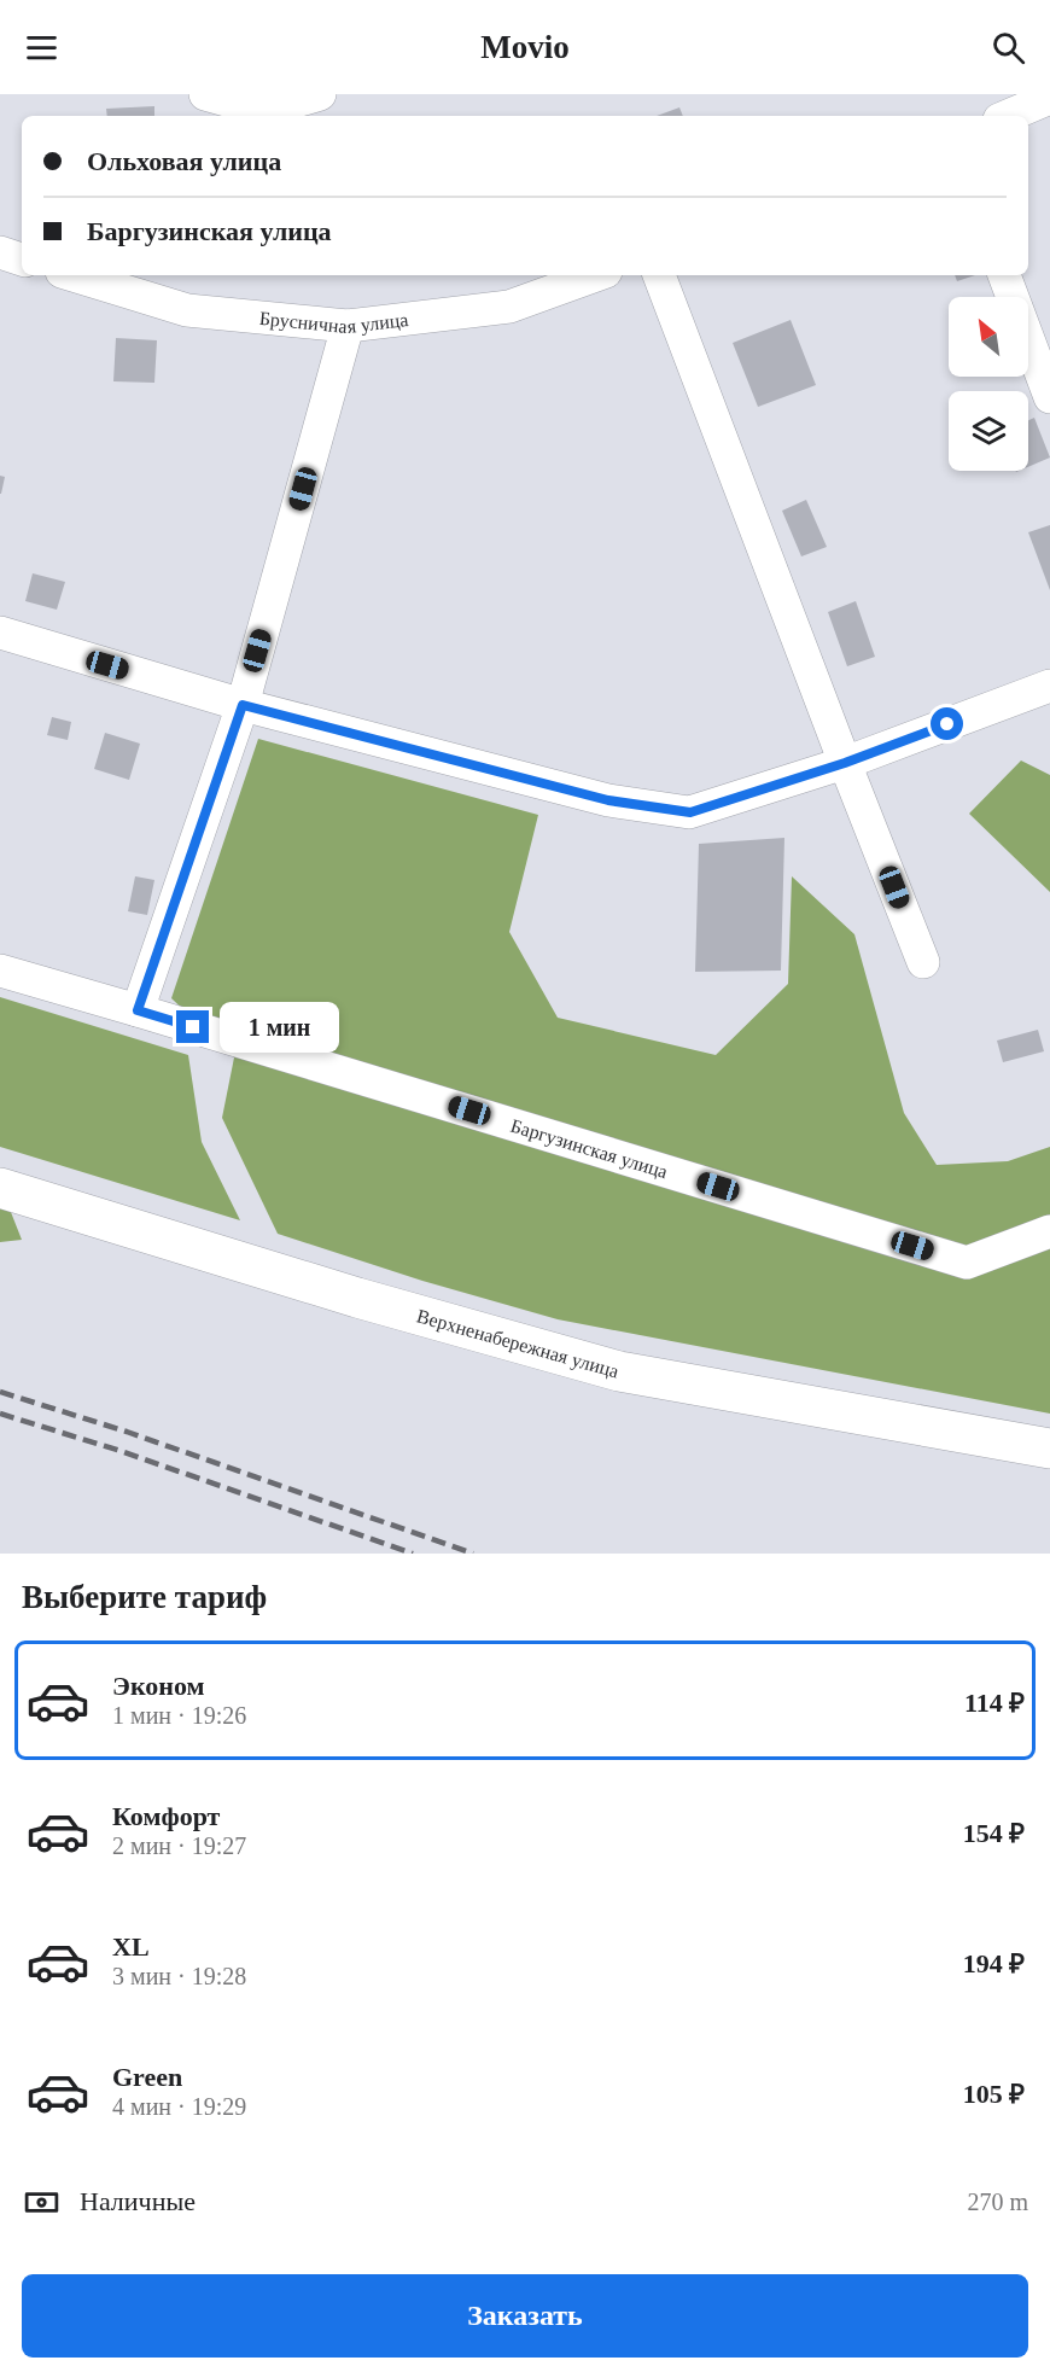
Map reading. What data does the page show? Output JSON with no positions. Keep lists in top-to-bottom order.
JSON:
{
  "streets": {
    "street": ["Брусничная улица", "Баргузинская улица", "Верхненабережная улица"]
  },
  "north": "top left",
  "page": {
    "header": "Movio",
    "banner": ["Ольховая улица", "Баргузинская улица"],
    "bubble": "1 мин",
    "heading": "Выберите тариф",
    "list": [
      {
        "name": "Эконом",
        "note": "1 мин · 19:26",
        "value": "114 ₽"
      },
      {
        "name": "Комфорт",
        "note": "2 мин · 19:27",
        "value": "154 ₽"
      },
      {
        "name": "XL",
        "note": "3 мин · 19:28",
        "value": "194 ₽"
      },
      {
        "name": "Green",
        "note": "4 мин · 19:29",
        "value": "105 ₽"
      }
    ],
    "pay": ["Наличные", "270 m"],
    "buttons": "Заказать"
  }
}
